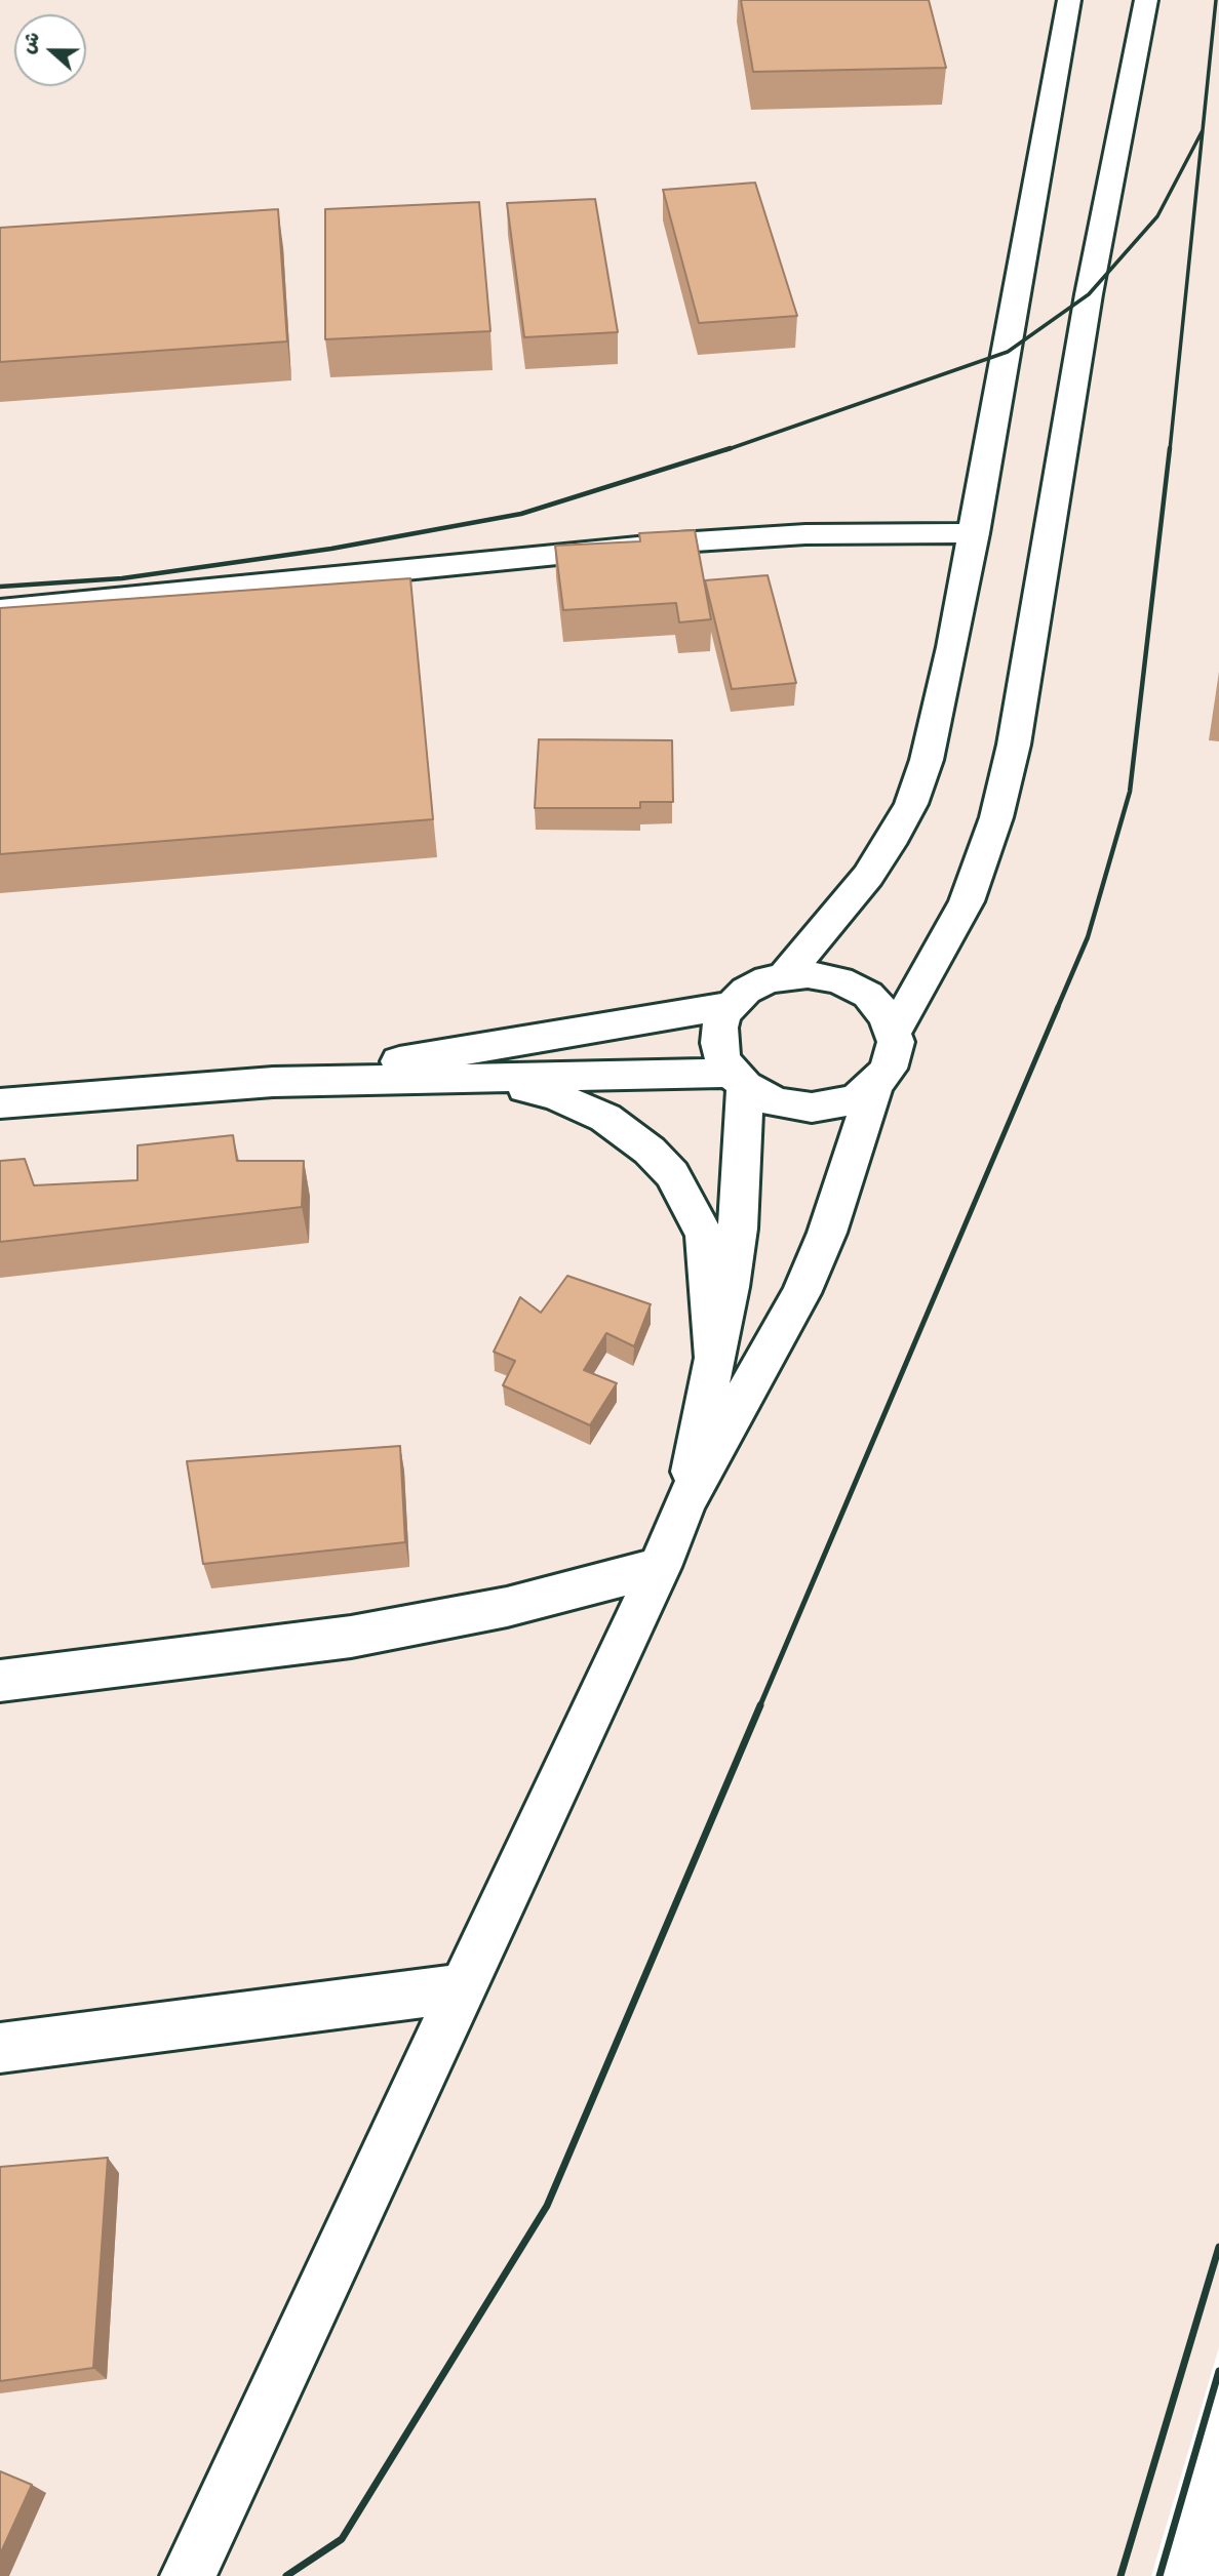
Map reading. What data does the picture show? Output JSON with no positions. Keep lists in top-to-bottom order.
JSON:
{
  "north": "left"
}
